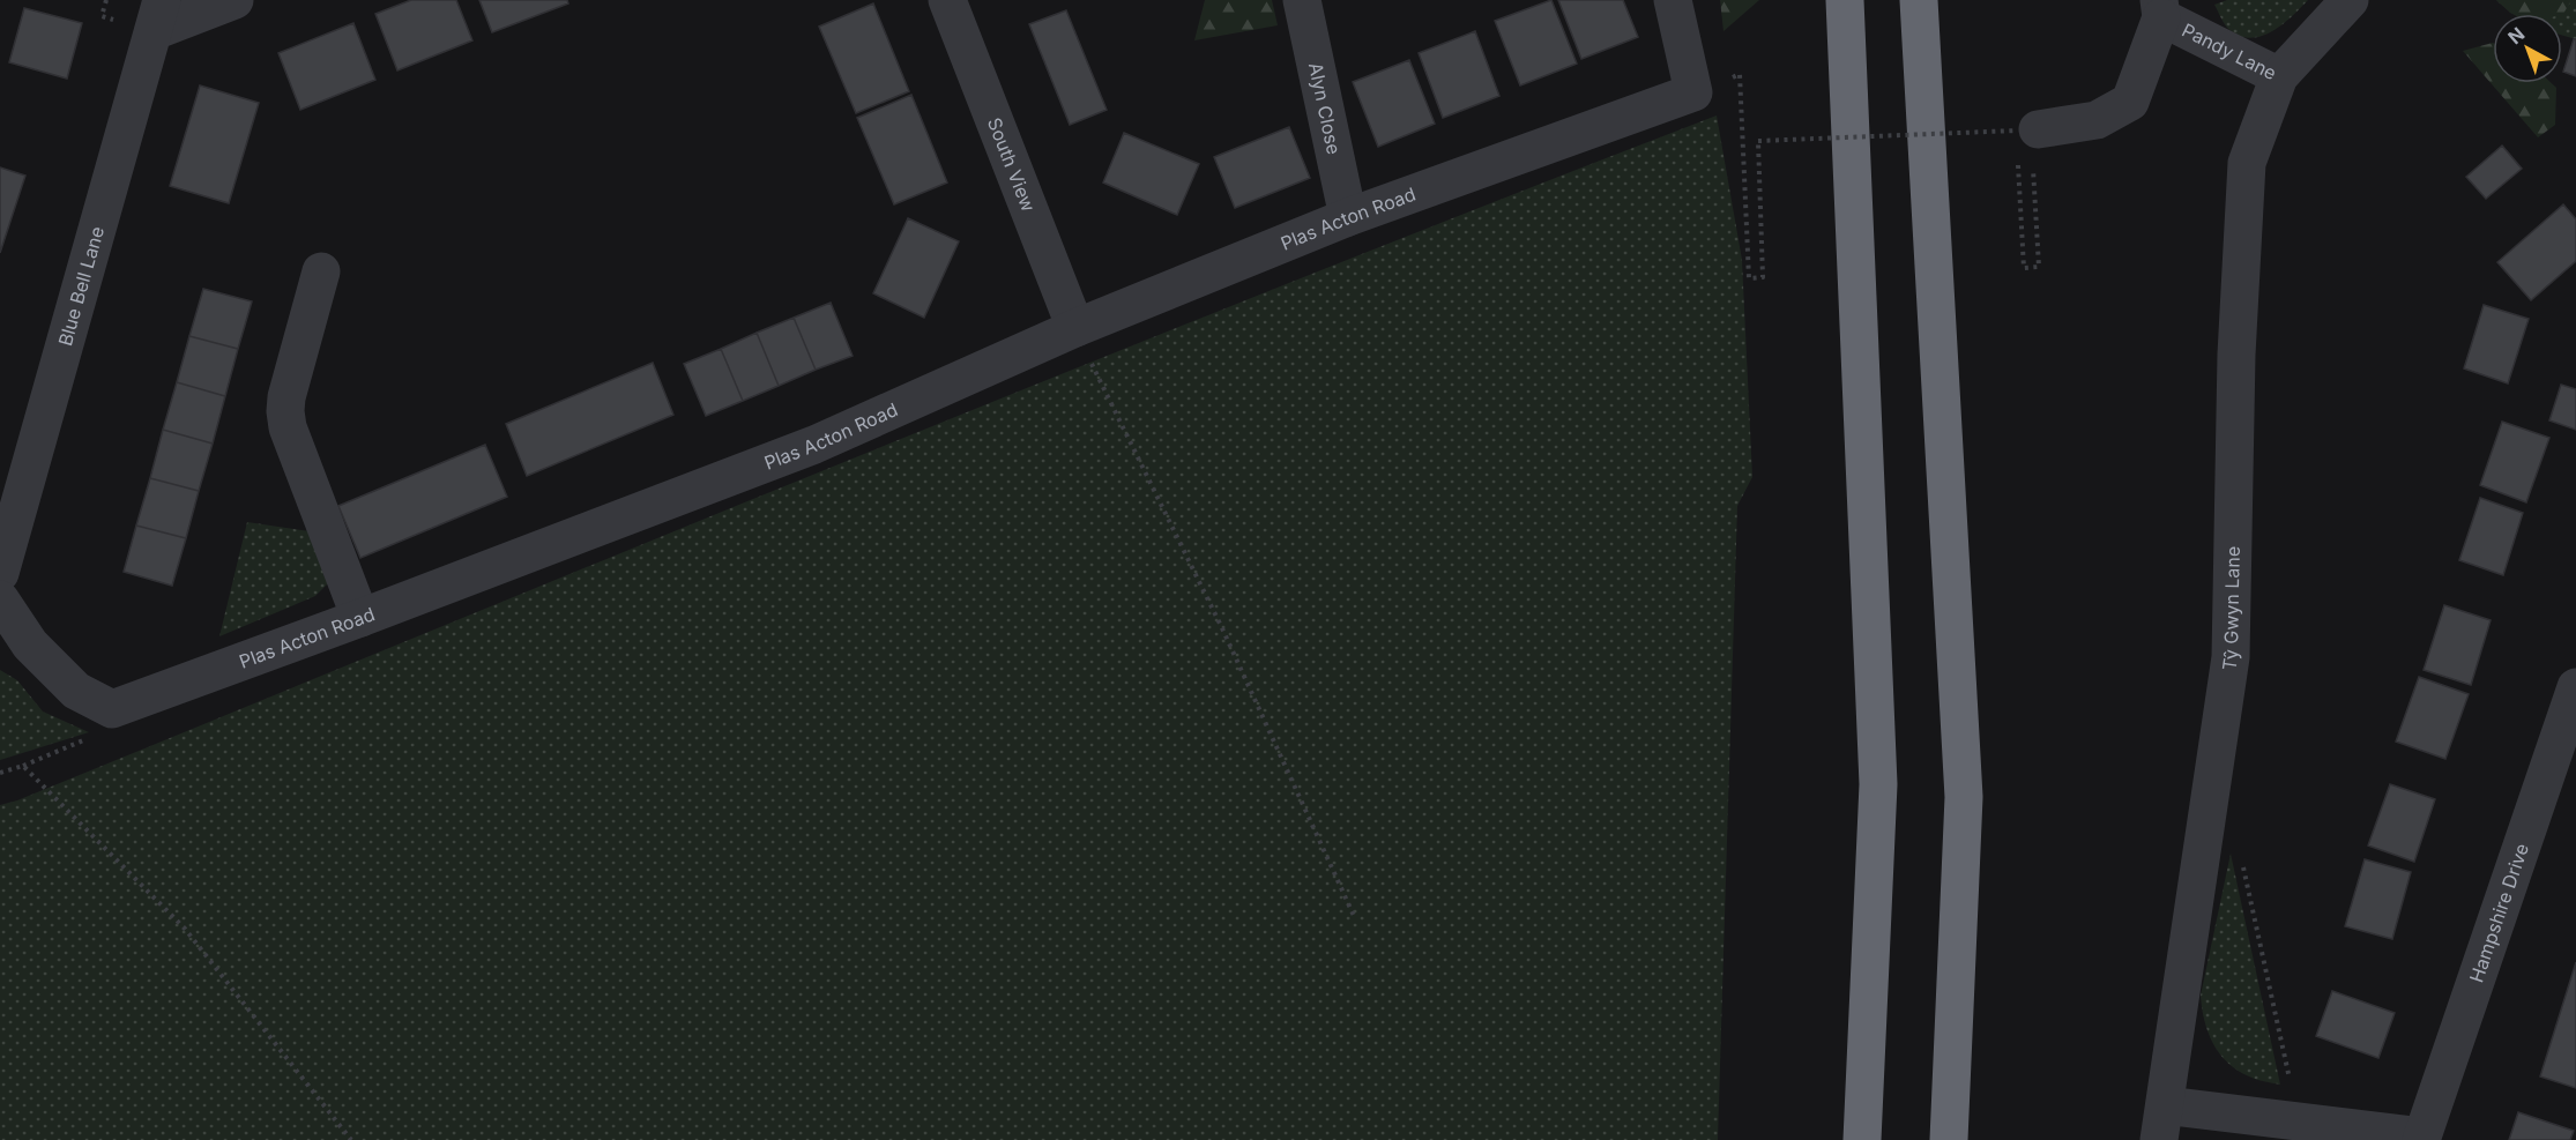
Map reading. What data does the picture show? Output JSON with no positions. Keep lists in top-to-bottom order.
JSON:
{
  "streets": {
    "street": [
      "Pandy Lane",
      "Alyn Close",
      "South View",
      "Plas Acton Road",
      "Blue Bell Lane",
      "Tŷ Gwyn Lane",
      "Hampshire Drive"
    ]
  },
  "crossings": [
    ["Pandy Lane", "Tŷ Gwyn Lane"],
    ["Alyn Close", "Plas Acton Road"],
    ["South View", "Plas Acton Road"],
    ["Tŷ Gwyn Lane", "Hampshire Drive"]
  ],
  "north": "top left"
}
